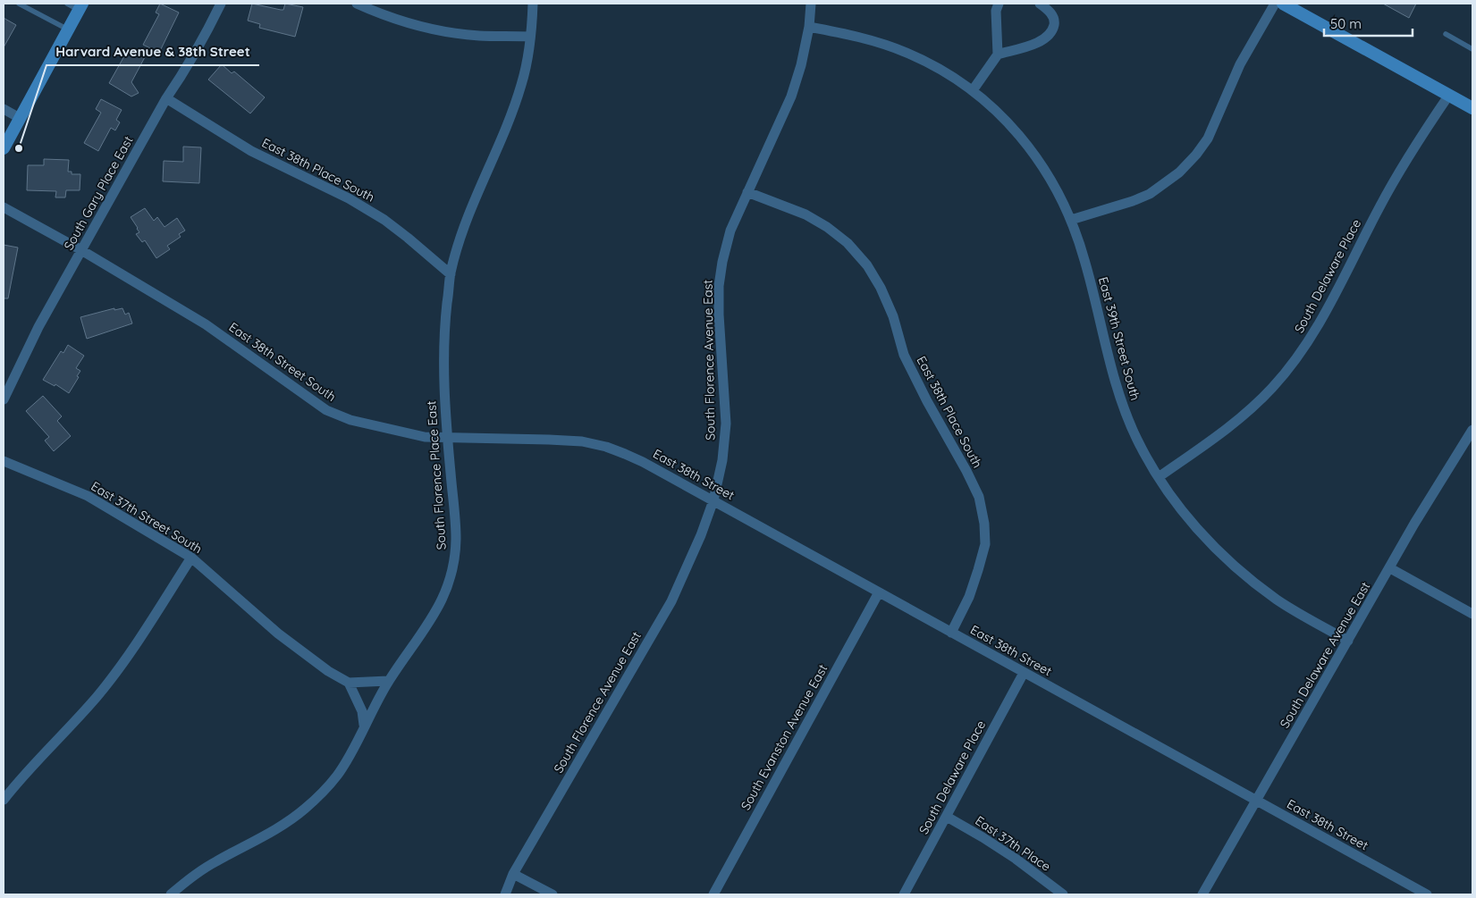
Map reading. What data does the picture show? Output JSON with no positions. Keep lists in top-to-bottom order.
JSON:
{
  "streets": {
    "street": [
      "East 38th Place South",
      "South Gary Place East",
      "South Delaware Place",
      "East 39th Street South",
      "South Florence Avenue East",
      "East 38th Street South",
      "East 38th Street",
      "South Florence Place East",
      "East 37th Street South",
      "South Delaware Avenue East",
      "South Evanston Avenue East",
      "East 37th Place"
    ]
  },
  "crossings": [
    ["East 38th Place South", "South Gary Place East"],
    ["East 38th Place South", "South Florence Avenue East"],
    ["East 38th Place South", "East 38th Street"],
    ["East 38th Place South", "South Florence Place East"],
    ["South Gary Place East", "East 38th Street South"],
    ["South Delaware Place", "East 39th Street South"],
    ["South Delaware Place", "East 38th Street"],
    ["South Delaware Place", "East 37th Place"],
    ["East 39th Street South", "South Florence Avenue East"],
    ["East 39th Street South", "South Delaware Avenue East"],
    ["South Florence Avenue East", "East 38th Street"],
    ["East 38th Street South", "East 38th Street"],
    ["East 38th Street South", "South Florence Place East"],
    ["East 38th Street", "South Delaware Avenue East"],
    ["East 38th Street", "South Evanston Avenue East"]
  ],
  "places": ["Harvard Avenue & 38th Street"],
  "scale_bar": "50 m"
}
